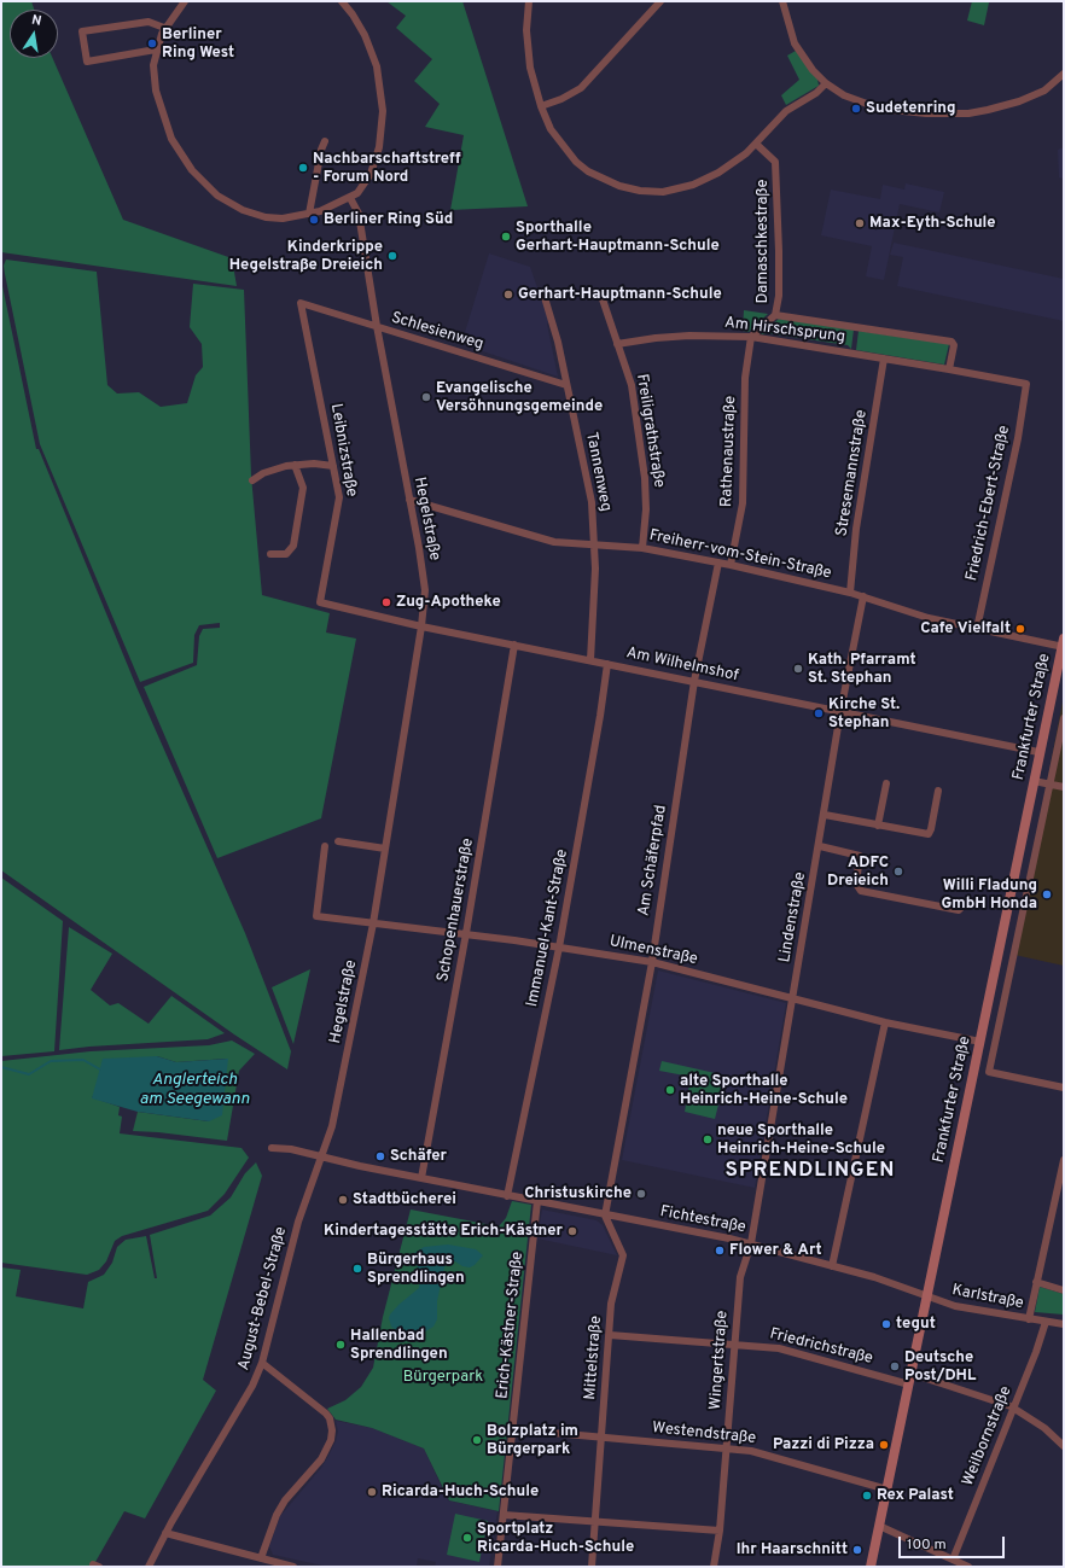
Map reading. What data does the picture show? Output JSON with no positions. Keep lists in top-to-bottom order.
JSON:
{
  "streets": {
    "street": [
      "Damaschkestraße",
      "Am Hirschsprung",
      "Schlesienweg",
      "Freiligrathstraße",
      "Leibnizstraße",
      "Rathenaustraße",
      "Tannenweg",
      "Stresemannstraße",
      "Friedrich-Ebert-Straße",
      "Hegelstraße",
      "Freiherr-vom-Stein-Straße",
      "Am Wilhelmshof",
      "Frankfurter Straße",
      "Am Schäferpfad",
      "Schopenhauerstraße",
      "Lindenstraße",
      "Immanuel-Kant-Straße",
      "Ulmenstraße",
      "Fichtestraße",
      "Karlstraße",
      "August-Bebel-Straße",
      "Erich-Kästner-Straße",
      "Friedrichstraße",
      "Mittelstraße",
      "Wingertstraße",
      "Westendstraße",
      "Weilbornstraße"
    ]
  },
  "crossings": [
    ["Damaschkestraße", "Am Hirschsprung"],
    ["Damaschkestraße", "Rathenaustraße"],
    ["Am Hirschsprung", "Freiligrathstraße"],
    ["Am Hirschsprung", "Rathenaustraße"],
    ["Am Hirschsprung", "Stresemannstraße"],
    ["Am Hirschsprung", "Friedrich-Ebert-Straße"],
    ["Schlesienweg", "Leibnizstraße"],
    ["Schlesienweg", "Tannenweg"],
    ["Schlesienweg", "Hegelstraße"],
    ["Freiligrathstraße", "Freiherr-vom-Stein-Straße"],
    ["Leibnizstraße", "Am Wilhelmshof"],
    ["Rathenaustraße", "Freiherr-vom-Stein-Straße"],
    ["Tannenweg", "Freiherr-vom-Stein-Straße"],
    ["Tannenweg", "Am Wilhelmshof"],
    ["Stresemannstraße", "Freiherr-vom-Stein-Straße"],
    ["Friedrich-Ebert-Straße", "Freiherr-vom-Stein-Straße"],
    ["Hegelstraße", "Freiherr-vom-Stein-Straße"],
    ["Hegelstraße", "Am Wilhelmshof"],
    ["Hegelstraße", "Ulmenstraße"],
    ["Hegelstraße", "Fichtestraße"],
    ["Hegelstraße", "August-Bebel-Straße"],
    ["Freiherr-vom-Stein-Straße", "Frankfurter Straße"],
    ["Freiherr-vom-Stein-Straße", "Am Schäferpfad"],
    ["Freiherr-vom-Stein-Straße", "Lindenstraße"],
    ["Am Wilhelmshof", "Frankfurter Straße"],
    ["Am Wilhelmshof", "Am Schäferpfad"],
    ["Am Wilhelmshof", "Schopenhauerstraße"],
    ["Am Wilhelmshof", "Lindenstraße"],
    ["Am Wilhelmshof", "Immanuel-Kant-Straße"],
    ["Frankfurter Straße", "Ulmenstraße"],
    ["Frankfurter Straße", "Fichtestraße"],
    ["Frankfurter Straße", "Karlstraße"],
    ["Frankfurter Straße", "Friedrichstraße"],
    ["Frankfurter Straße", "Westendstraße"],
    ["Am Schäferpfad", "Ulmenstraße"],
    ["Am Schäferpfad", "Fichtestraße"],
    ["Am Schäferpfad", "Mittelstraße"],
    ["Schopenhauerstraße", "Ulmenstraße"],
    ["Schopenhauerstraße", "Fichtestraße"],
    ["Lindenstraße", "Ulmenstraße"],
    ["Lindenstraße", "Fichtestraße"],
    ["Lindenstraße", "Wingertstraße"],
    ["Immanuel-Kant-Straße", "Ulmenstraße"],
    ["Immanuel-Kant-Straße", "Fichtestraße"],
    ["Fichtestraße", "Karlstraße"],
    ["Fichtestraße", "August-Bebel-Straße"],
    ["Fichtestraße", "Erich-Kästner-Straße"],
    ["Fichtestraße", "Mittelstraße"],
    ["Fichtestraße", "Wingertstraße"],
    ["Karlstraße", "Weilbornstraße"],
    ["Erich-Kästner-Straße", "Westendstraße"],
    ["Friedrichstraße", "Mittelstraße"],
    ["Friedrichstraße", "Wingertstraße"],
    ["Friedrichstraße", "Weilbornstraße"],
    ["Mittelstraße", "Westendstraße"],
    ["Wingertstraße", "Westendstraße"]
  ],
  "districts": ["SPRENDLINGEN"],
  "water": ["Anglerteich am Seegewann"],
  "parks": ["Bürgerpark"],
  "places": [
    "Berliner Ring West",
    "Sudetenring",
    "Nachbarschaftstreff - Forum Nord",
    "Berliner Ring Süd",
    "Max-Eyth-Schule",
    "Sporthalle Gerhart-Hauptmann-Schule",
    "Kinderkrippe Hegelstraße Dreieich",
    "Gerhart-Hauptmann-Schule",
    "Evangelische Versöhnungsgemeinde",
    "Zug-Apotheke",
    "Cafe Vielfalt",
    "Kath. Pfarramt St. Stephan",
    "Kirche St. Stephan",
    "ADFC Dreieich",
    "Willi Fladung GmbH Honda",
    "alte Sporthalle Heinrich-Heine-Schule",
    "neue Sporthalle Heinrich-Heine-Schule",
    "Schäfer",
    "Christuskirche",
    "Stadtbücherei",
    "Kindertagesstätte Erich-Kästner",
    "Flower & Art",
    "Bürgerhaus Sprendlingen",
    "tegut",
    "Hallenbad Sprendlingen",
    "Deutsche Post/DHL",
    "Bolzplatz im Bürgerpark",
    "Pazzi di Pizza",
    "Ricarda-Huch-Schule",
    "Rex Palast",
    "Sportplatz Ricarda-Huch-Schule",
    "Ihr Haarschnitt"
  ],
  "scale_bar": "100 m",
  "north": "top"
}
